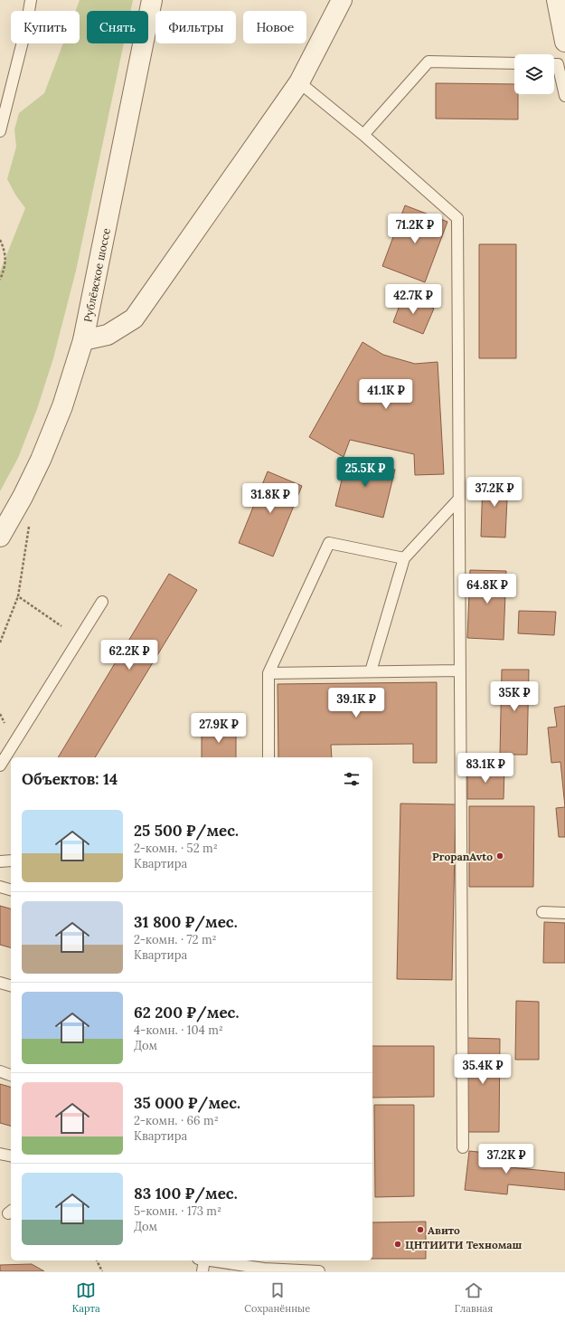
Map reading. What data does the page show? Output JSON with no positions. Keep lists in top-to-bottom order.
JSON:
{
  "streets": {
    "street": ["Рублёвское шоссе"]
  },
  "places": ["PropanAvto", "Авито", "ЦНТИИТИ Техномаш"],
  "page": {
    "chip": [
      "Купить",
      "Снять",
      "Фильтры",
      "Новое"
    ],
    "price": [
      "71.2K ₽",
      "42.7K ₽",
      "41.1K ₽",
      "25.5K ₽",
      "37.2K ₽",
      "31.8K ₽",
      "64.8K ₽",
      "62.2K ₽",
      "35K ₽",
      "39.1K ₽",
      "27.9K ₽",
      "83.1K ₽",
      "35.4K ₽",
      "37.2K ₽"
    ],
    "heading": "Объектов: 14",
    "list": [
      {
        "name": "25 500 ₽/мес.",
        "note": "2-комн. · 52 m² · Квартира"
      },
      {
        "name": "31 800 ₽/мес.",
        "note": "2-комн. · 72 m² · Квартира"
      },
      {
        "name": "62 200 ₽/мес.",
        "note": "4-комн. · 104 m² · Дом"
      },
      {
        "name": "35 000 ₽/мес.",
        "note": "2-комн. · 66 m² · Квартира"
      },
      {
        "name": "83 100 ₽/мес.",
        "note": "5-комн. · 173 m² · Дом"
      }
    ],
    "tabs": ["Карта", "Сохранённые", "Главная"]
  }
}
